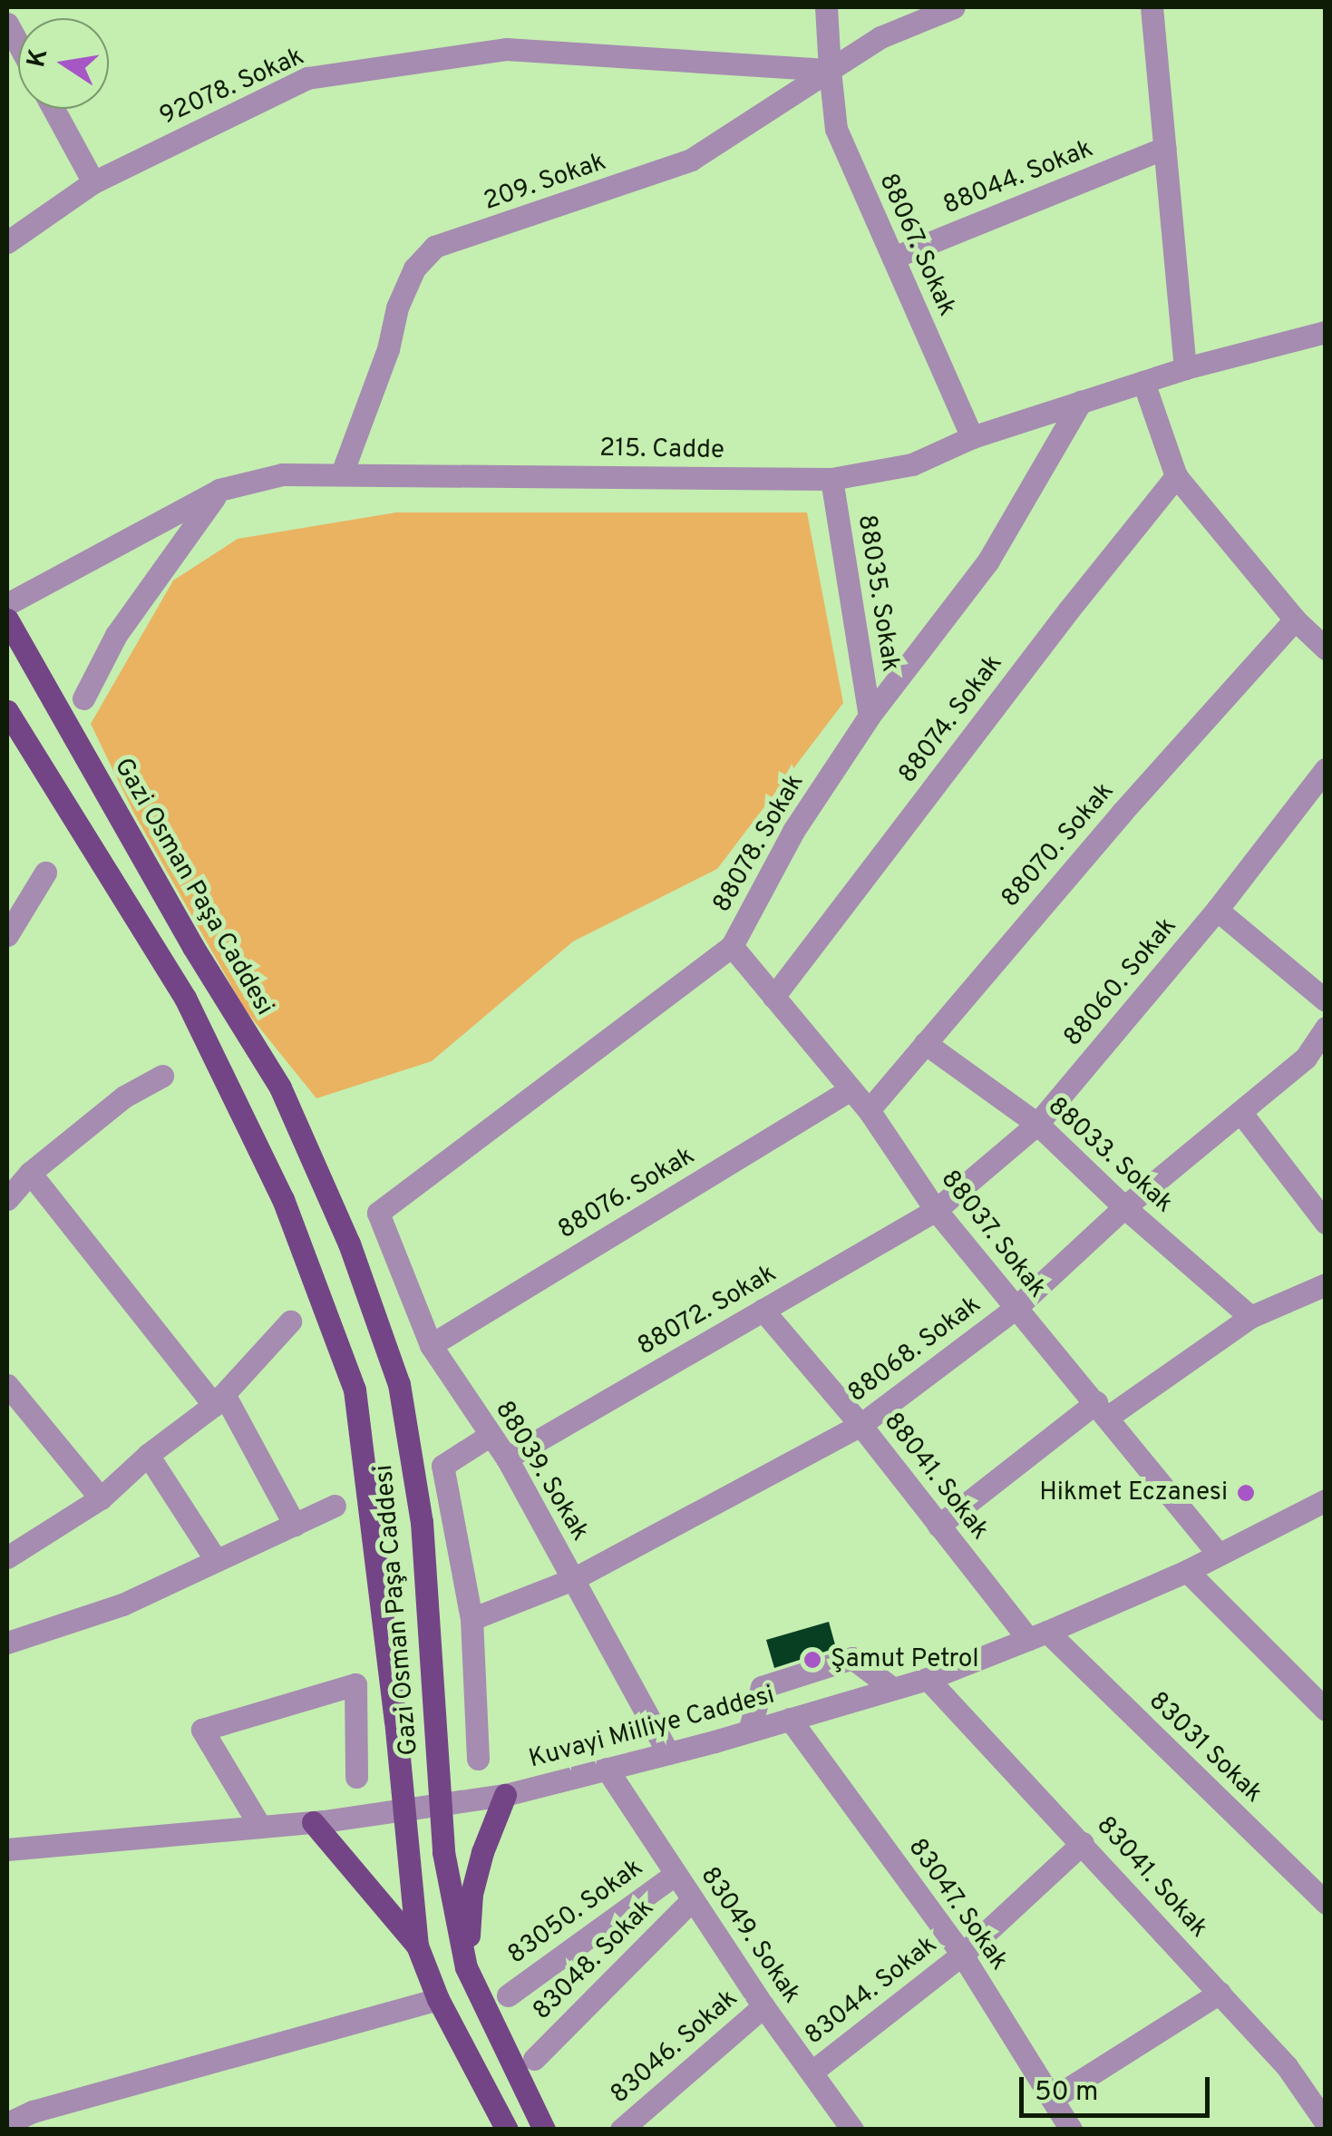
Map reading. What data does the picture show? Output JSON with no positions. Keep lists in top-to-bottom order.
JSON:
{
  "streets": {
    "main road": ["Gazi Osman Paşa Caddesi"],
    "street": [
      "92078. Sokak",
      "88044. Sokak",
      "209. Sokak",
      "88067. Sokak",
      "215. Cadde",
      "88035. Sokak",
      "88074. Sokak",
      "88078. Sokak",
      "88070. Sokak",
      "88060. Sokak",
      "88033. Sokak",
      "88076. Sokak",
      "88037. Sokak",
      "88072. Sokak",
      "88068. Sokak",
      "88039. Sokak",
      "88041. Sokak",
      "Kuvayi Milliye Caddesi",
      "83031 Sokak",
      "83041. Sokak",
      "83047. Sokak",
      "83050. Sokak",
      "83049. Sokak",
      "83048. Sokak",
      "83044. Sokak",
      "83046. Sokak"
    ]
  },
  "crossings": [
    ["92078. Sokak", "209. Sokak"],
    ["92078. Sokak", "88067. Sokak"],
    ["88044. Sokak", "88067. Sokak"],
    ["209. Sokak", "88067. Sokak"],
    ["209. Sokak", "215. Cadde"],
    ["88067. Sokak", "215. Cadde"],
    ["215. Cadde", "88035. Sokak"],
    ["215. Cadde", "88078. Sokak"],
    ["88035. Sokak", "88078. Sokak"],
    ["88074. Sokak", "88037. Sokak"],
    ["88078. Sokak", "88037. Sokak"],
    ["88078. Sokak", "88039. Sokak"],
    ["88070. Sokak", "88033. Sokak"],
    ["88070. Sokak", "88037. Sokak"],
    ["Gazi Osman Paşa Caddesi", "Kuvayi Milliye Caddesi"],
    ["88060. Sokak", "88033. Sokak"],
    ["88060. Sokak", "88037. Sokak"],
    ["88060. Sokak", "88072. Sokak"],
    ["88033. Sokak", "88068. Sokak"],
    ["88076. Sokak", "88037. Sokak"],
    ["88076. Sokak", "88039. Sokak"],
    ["88037. Sokak", "88072. Sokak"],
    ["88037. Sokak", "88068. Sokak"],
    ["88037. Sokak", "Kuvayi Milliye Caddesi"],
    ["88072. Sokak", "88039. Sokak"],
    ["88072. Sokak", "88041. Sokak"],
    ["88068. Sokak", "88039. Sokak"],
    ["88068. Sokak", "88041. Sokak"],
    ["88039. Sokak", "Kuvayi Milliye Caddesi"],
    ["88041. Sokak", "Kuvayi Milliye Caddesi"],
    ["88041. Sokak", "83031 Sokak"],
    ["Kuvayi Milliye Caddesi", "83031 Sokak"],
    ["Kuvayi Milliye Caddesi", "83041. Sokak"],
    ["Kuvayi Milliye Caddesi", "83047. Sokak"],
    ["Kuvayi Milliye Caddesi", "83049. Sokak"],
    ["83041. Sokak", "83044. Sokak"],
    ["83047. Sokak", "83044. Sokak"],
    ["83050. Sokak", "83049. Sokak"],
    ["83049. Sokak", "83048. Sokak"],
    ["83049. Sokak", "83044. Sokak"],
    ["83049. Sokak", "83046. Sokak"]
  ],
  "places": ["Hikmet Eczanesi", "Şamut Petrol"],
  "scale_bar": "50 m",
  "north": "left"
}
